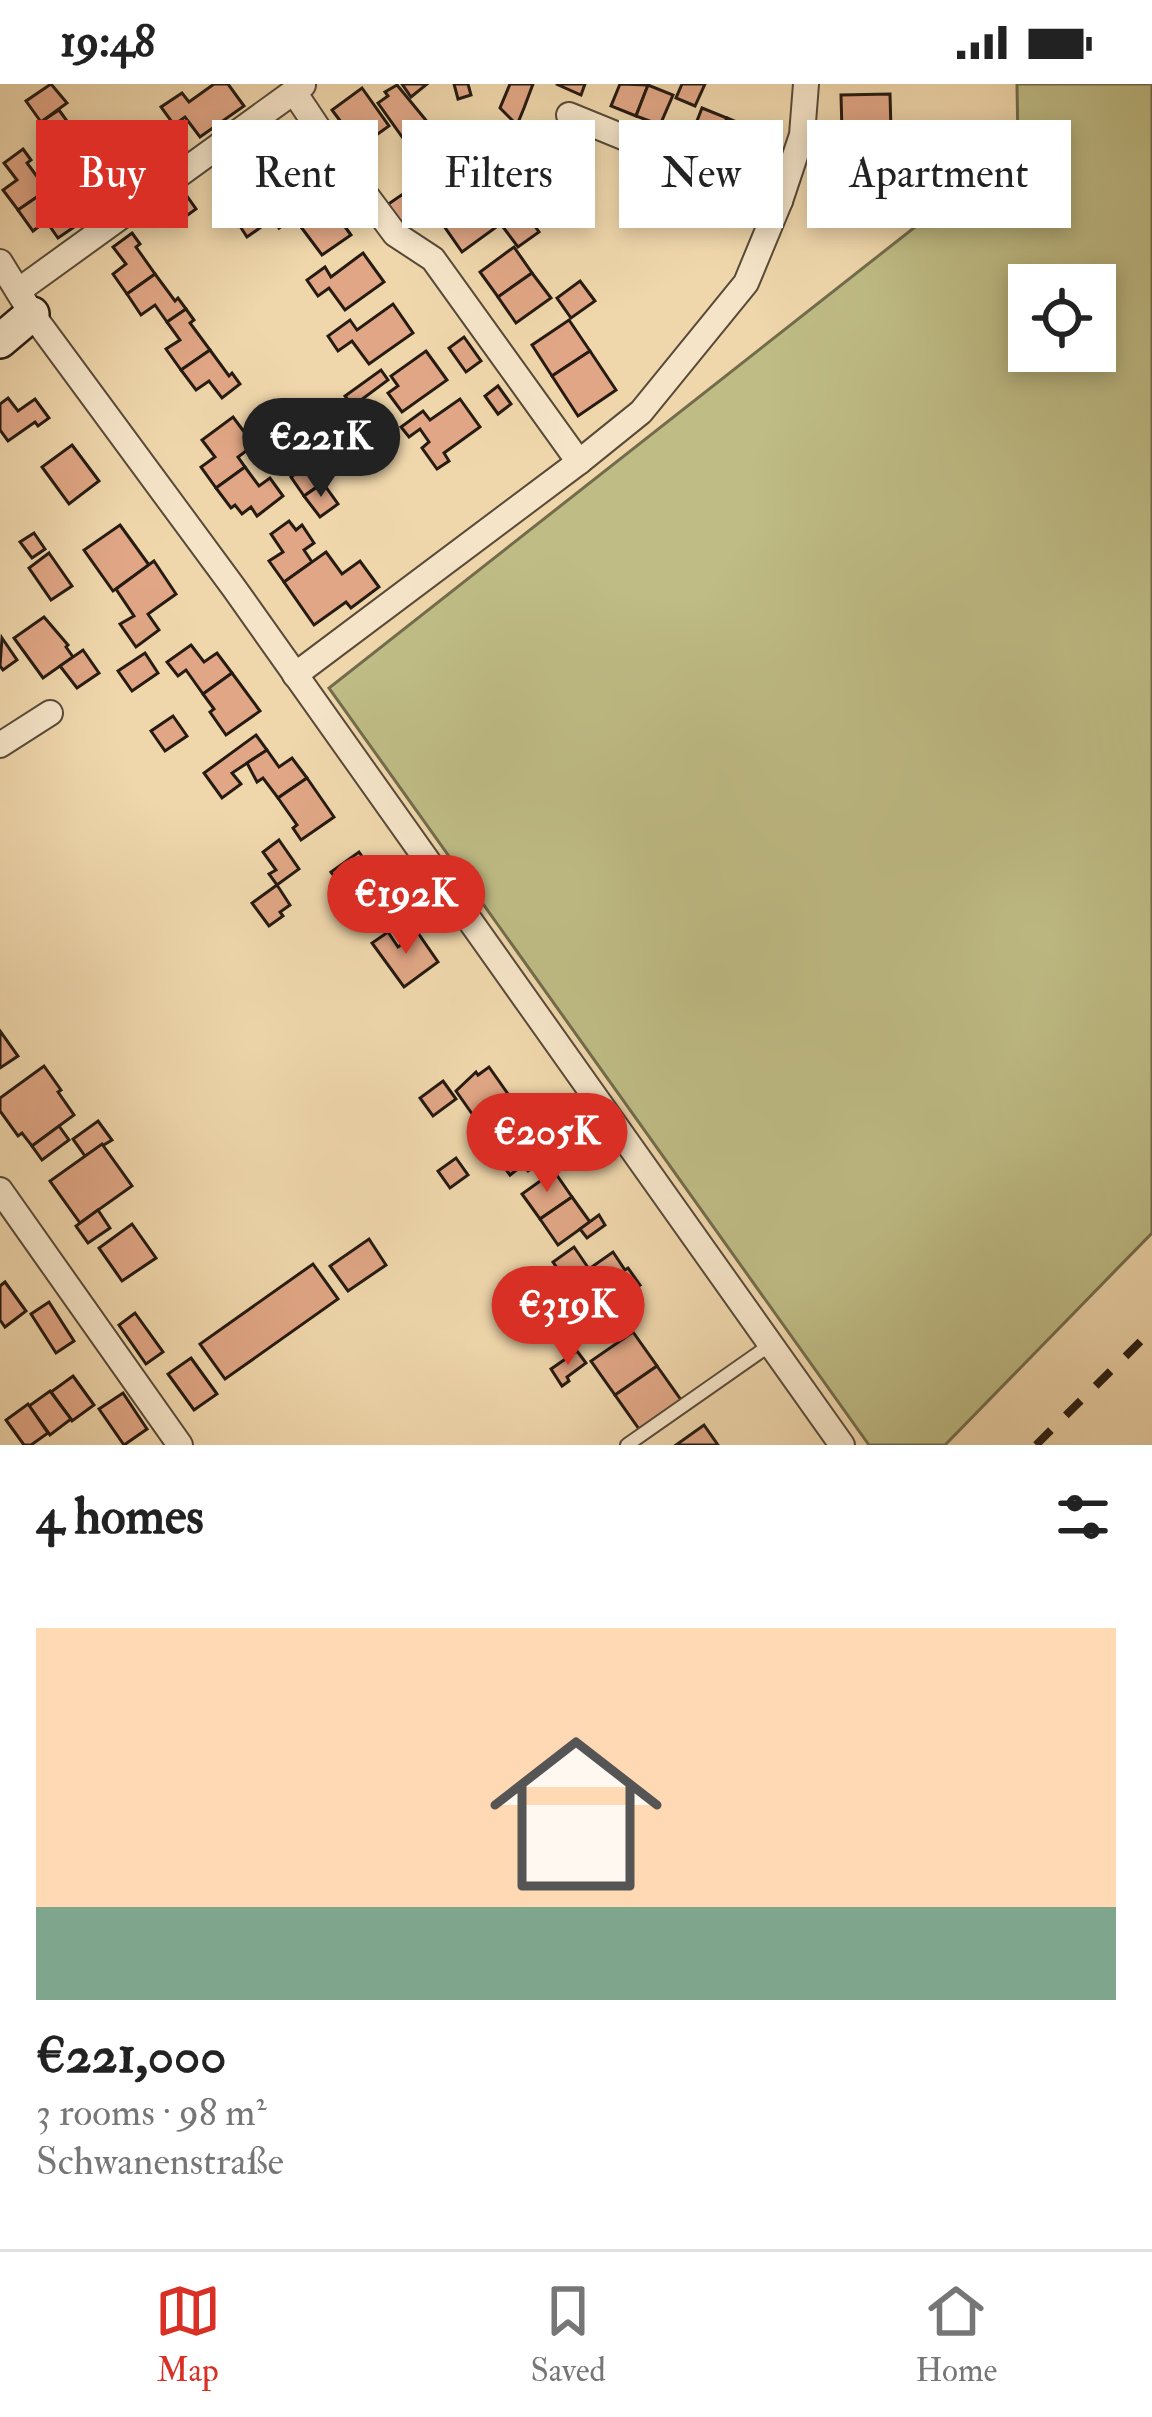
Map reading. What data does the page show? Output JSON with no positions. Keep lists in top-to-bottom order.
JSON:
{
  "page": {
    "status": "19:48",
    "chip": [
      "Buy",
      "Rent",
      "Filters",
      "New",
      "Apartment"
    ],
    "price": [
      "€221K",
      "€192K",
      "€205K",
      "€319K"
    ],
    "heading": "4 homes",
    "list": [
      {
        "name": "€221,000",
        "note": "3 rooms · 98 m² · Schwanenstraße"
      }
    ],
    "tabs": ["Map", "Saved", "Home"]
  }
}
